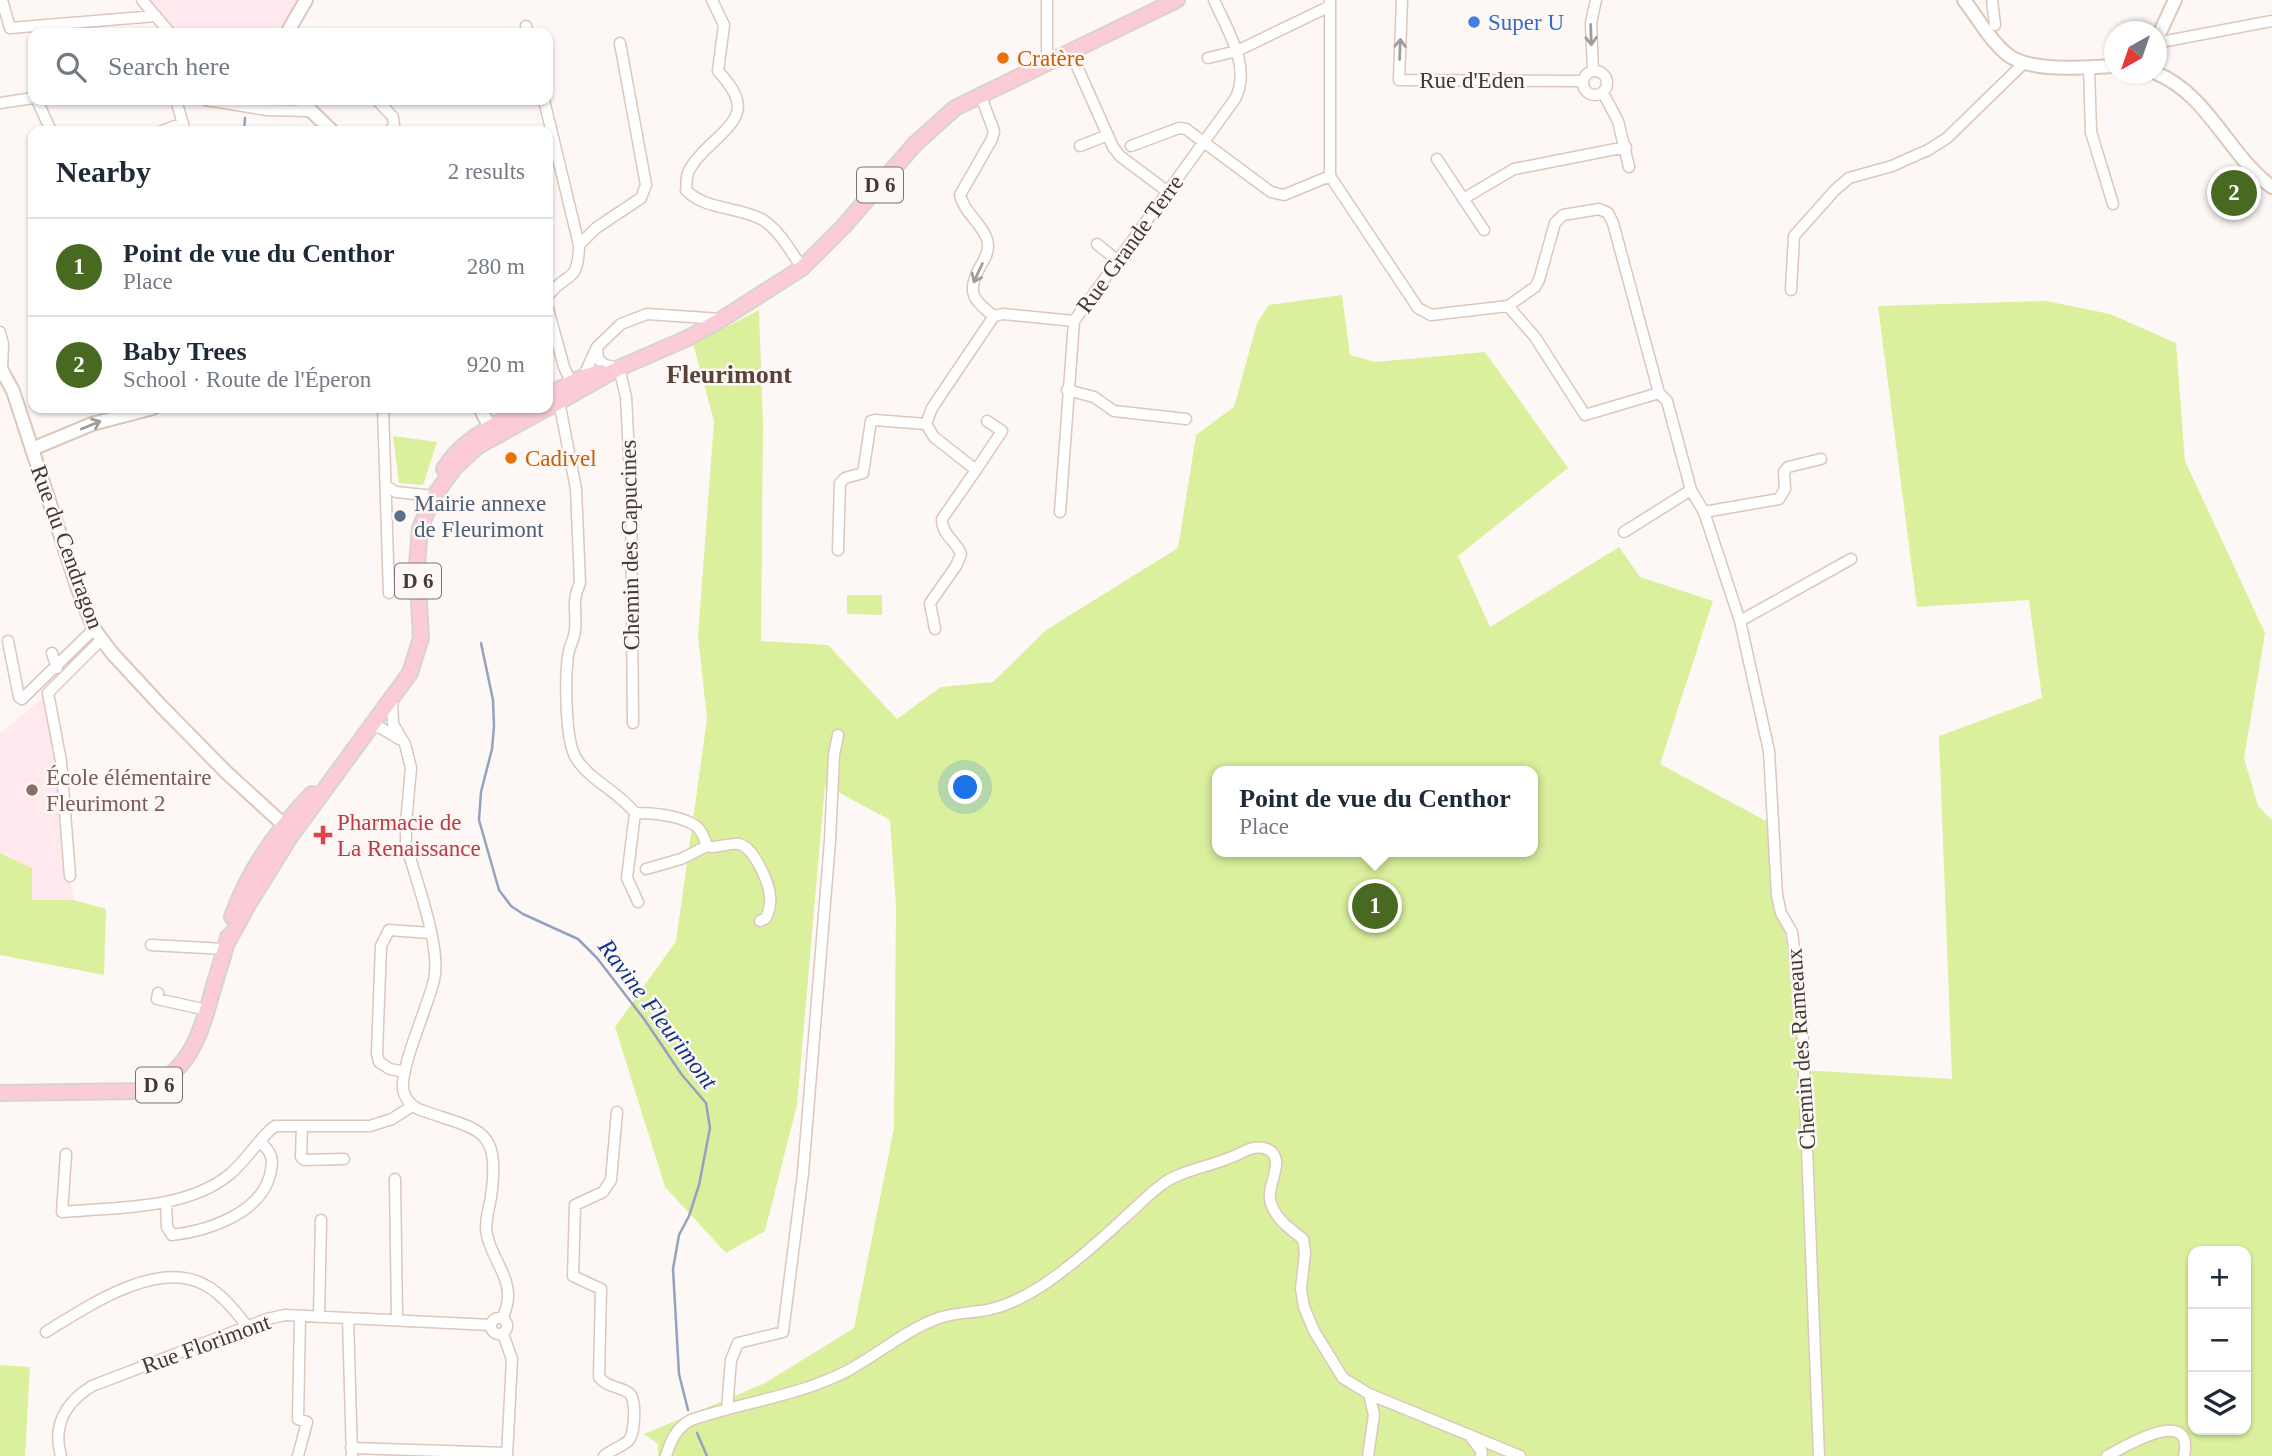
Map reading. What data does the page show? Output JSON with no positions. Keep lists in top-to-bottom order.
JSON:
{
  "streets": {
    "main road": ["D 6", "Rue du Cendragon"],
    "street": [
      "Rue d'Eden",
      "Rue Grande Terre",
      "Chemin des Capucines",
      "Chemin des Rameaux",
      "Rue Florimont"
    ]
  },
  "crossings": [
    ["D 6", "Chemin des Capucines"],
    ["D 6", "Rue du Cendragon"]
  ],
  "districts": ["Fleurimont"],
  "water": ["Ravine Fleurimont"],
  "places": {
    "other": [
      "Super U",
      "Cratère",
      "Cadivel",
      "Mairie annexe de Fleurimont",
      "École élémentaire Fleurimont 2"
    ],
    "health": ["Pharmacie de La Renaissance"]
  },
  "north": "bottom left",
  "page": {
    "search": "Search here",
    "heading": ["Nearby", "2 results"],
    "pins": ["2", "1"],
    "list": [
      {
        "mark": "1",
        "name": "Point de vue du Centhor",
        "note": "Place",
        "value": "280 m"
      },
      {
        "mark": "2",
        "name": "Baby Trees",
        "note": "School · Route de l'Éperon",
        "value": "920 m"
      }
    ],
    "popup": ["Point de vue du Centhor", "Place"],
    "map_buttons": ["+", "−"]
  }
}
